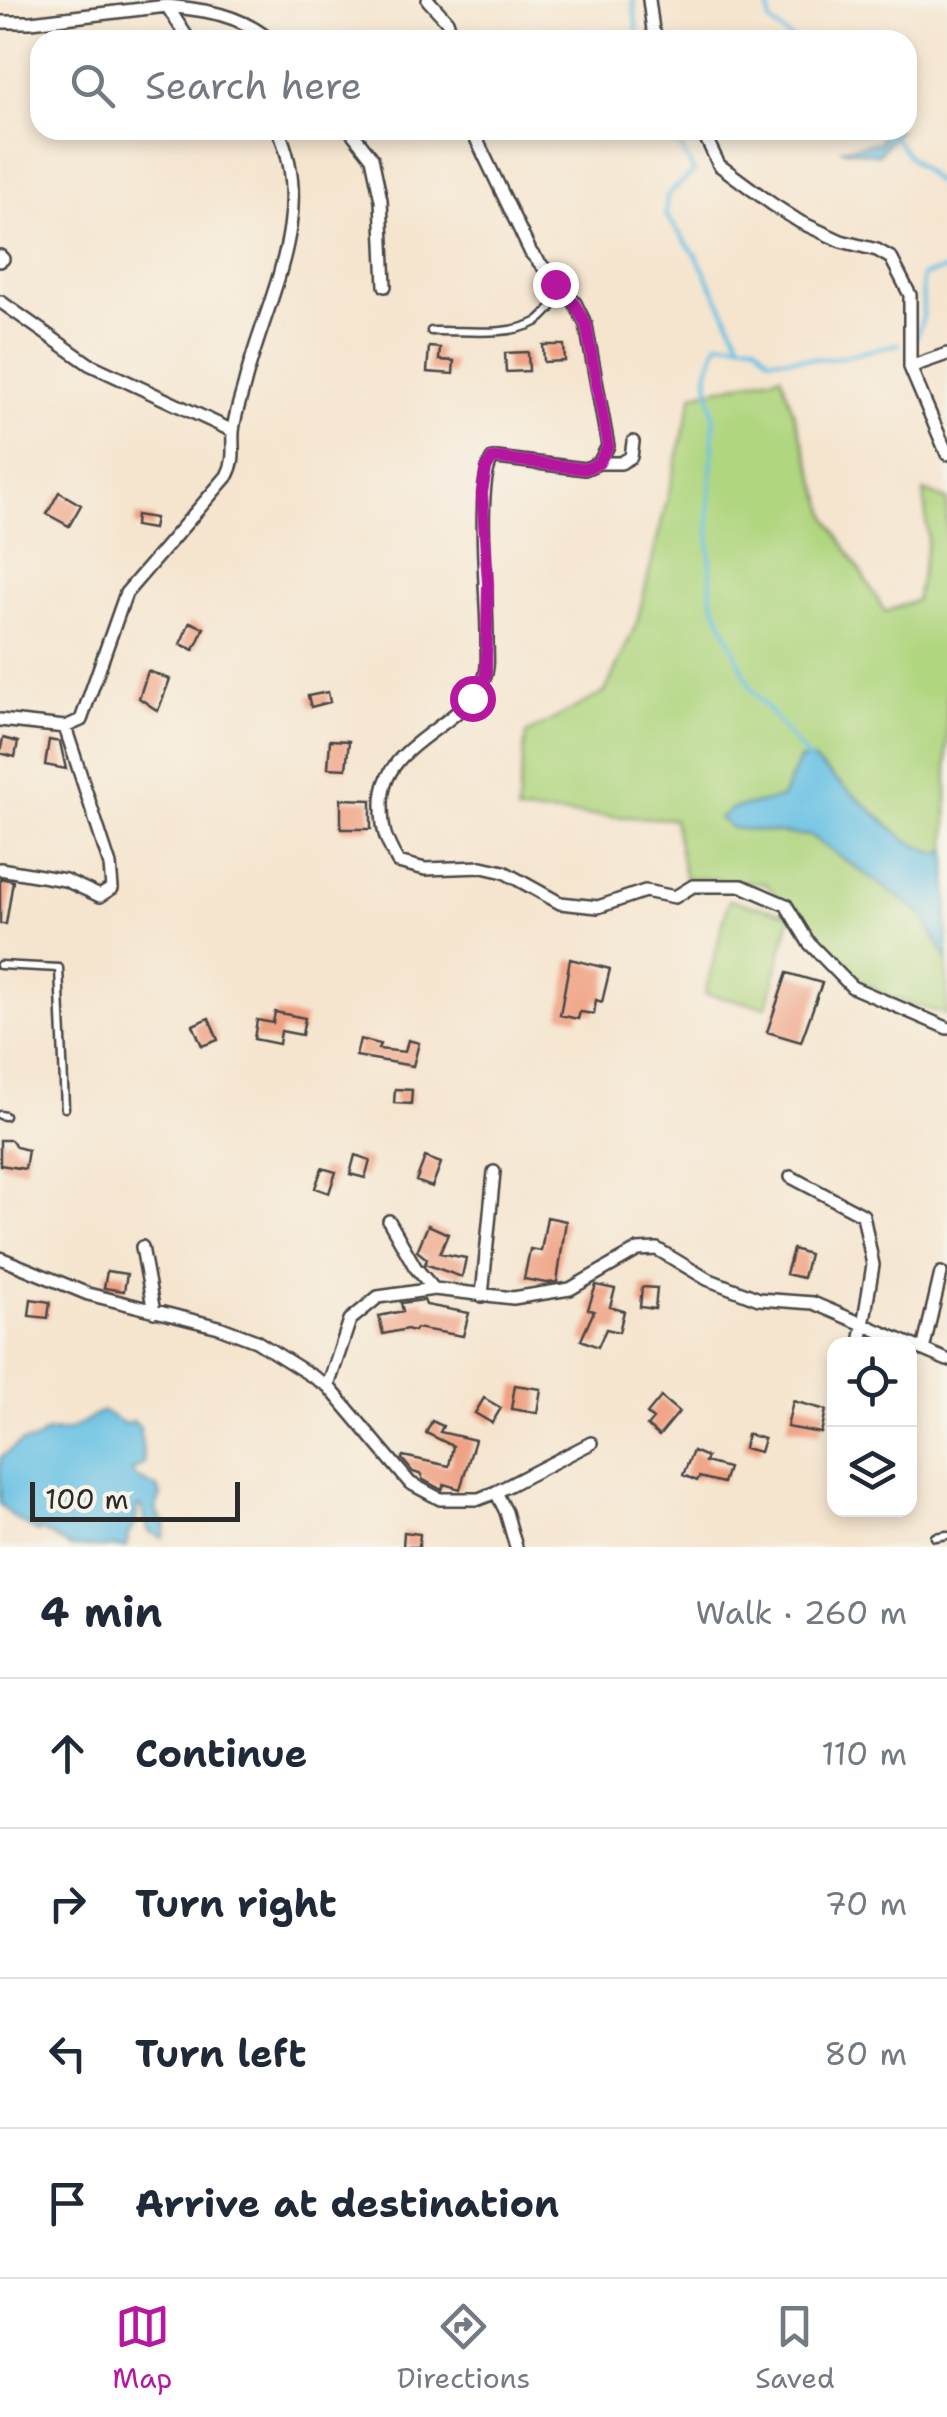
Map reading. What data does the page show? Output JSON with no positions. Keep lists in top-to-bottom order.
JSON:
{
  "scale_bar": "100 m",
  "page": {
    "search": "Search here",
    "scale": "100 m",
    "heading": ["4 min", "Walk · 260 m"],
    "list": [
      ["Continue", "110 m"],
      ["Turn right", "70 m"],
      ["Turn left", "80 m"],
      "Arrive at destination"
    ],
    "nav": ["Map", "Directions", "Saved"]
  }
}
